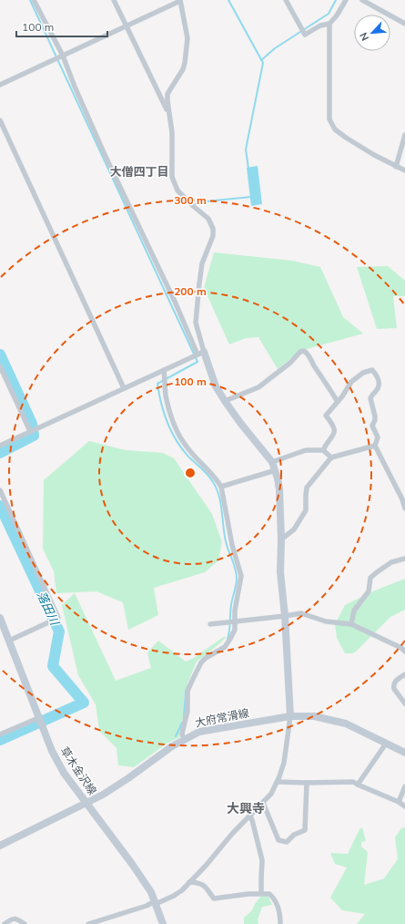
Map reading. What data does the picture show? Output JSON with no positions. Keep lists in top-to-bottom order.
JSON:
{
  "streets": {
    "main road": ["大府常滑線", "草木金沢線"]
  },
  "crossings": [
    ["大府常滑線", "草木金沢線"]
  ],
  "districts": ["大僧四丁目", "大興寺"],
  "water": ["落田川"],
  "scale_bar": "100 m",
  "north": "bottom left",
  "rings": ["300 m", "200 m", "100 m"]
}
